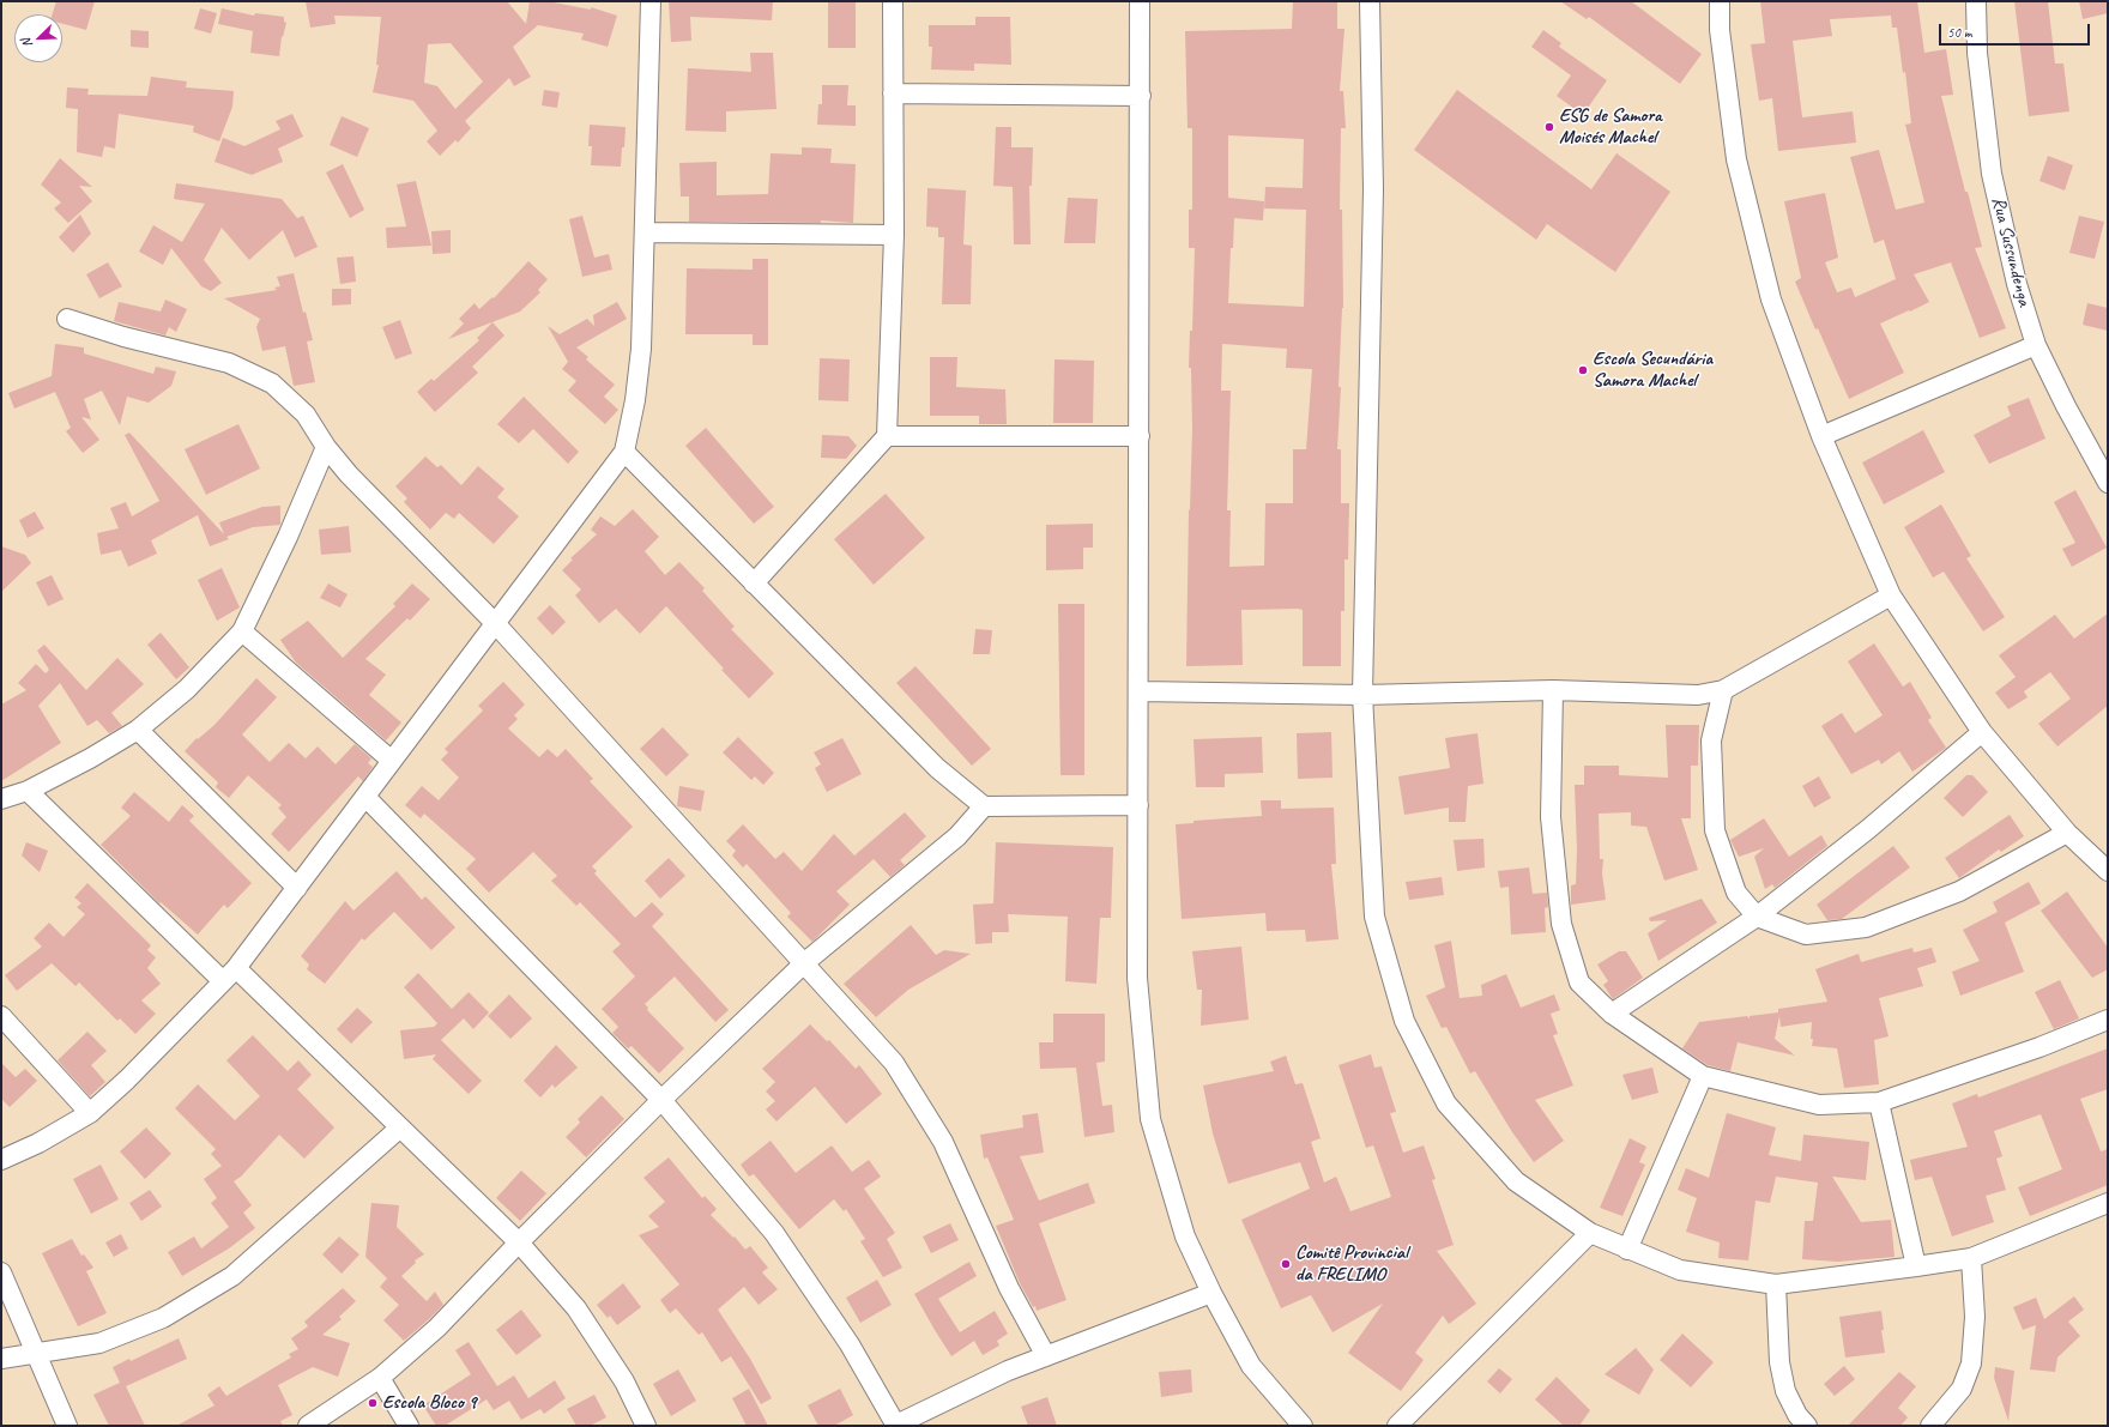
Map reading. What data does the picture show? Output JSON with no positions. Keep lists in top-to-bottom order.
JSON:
{
  "streets": {
    "street": ["Rua Sussundenga"]
  },
  "places": [
    "ESG de Samora Moisés Machel",
    "Escola Secundária Samora Machel",
    "Comitê Provincial da FRELIMO",
    "Escola Bloco 9"
  ],
  "scale_bar": "50 m",
  "north": "bottom left"
}
